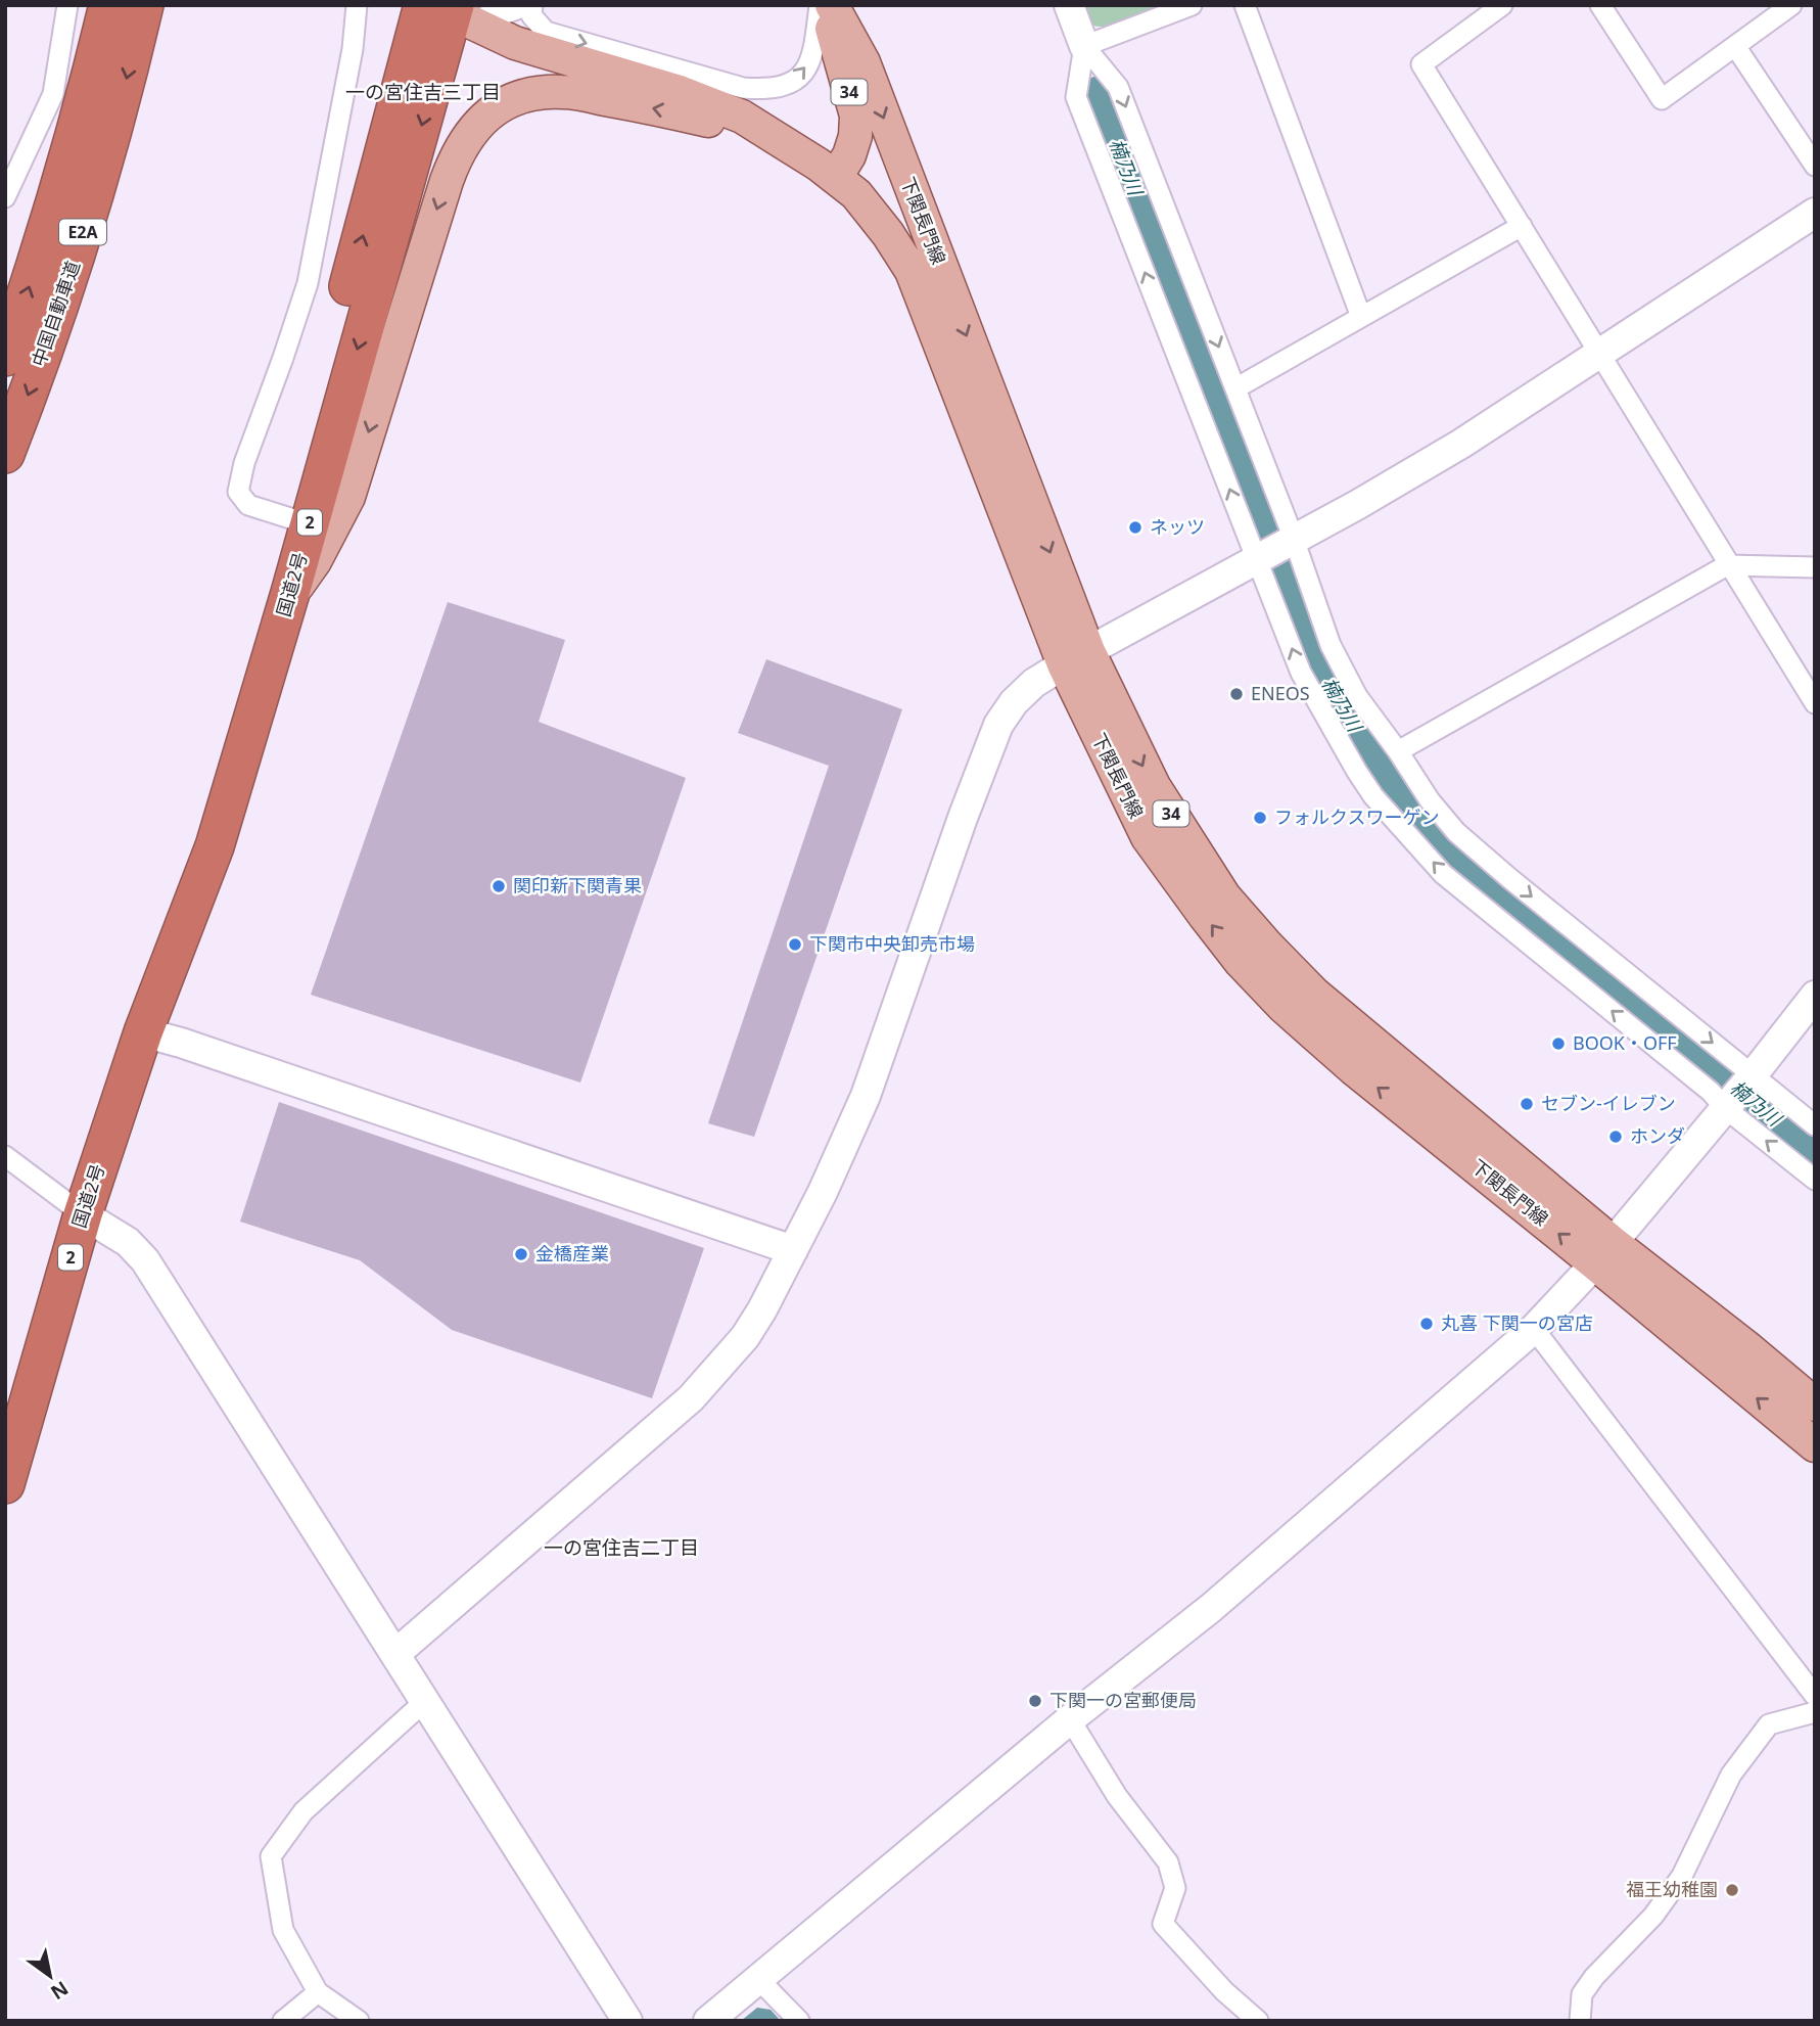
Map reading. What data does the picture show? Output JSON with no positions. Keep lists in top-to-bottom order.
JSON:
{
  "streets": {
    "highway": [
      "E2A",
      "中国自動車道",
      "2",
      "国道2号"
    ],
    "main road": ["34", "下関長門線"]
  },
  "districts": ["一の宮住吉三丁目", "一の宮住吉二丁目"],
  "water": ["楠乃川"],
  "places": [
    "ネッツ",
    "ENEOS",
    "フォルクスワーゲン",
    "関印新下関青果",
    "下関市中央卸売市場",
    "BOOK・OFF",
    "セブン-イレブン",
    "ホンダ",
    "金橋産業",
    "丸喜 下関一の宮店",
    "下関一の宮郵便局",
    "福王幼稚園"
  ],
  "north": "bottom right"
}
